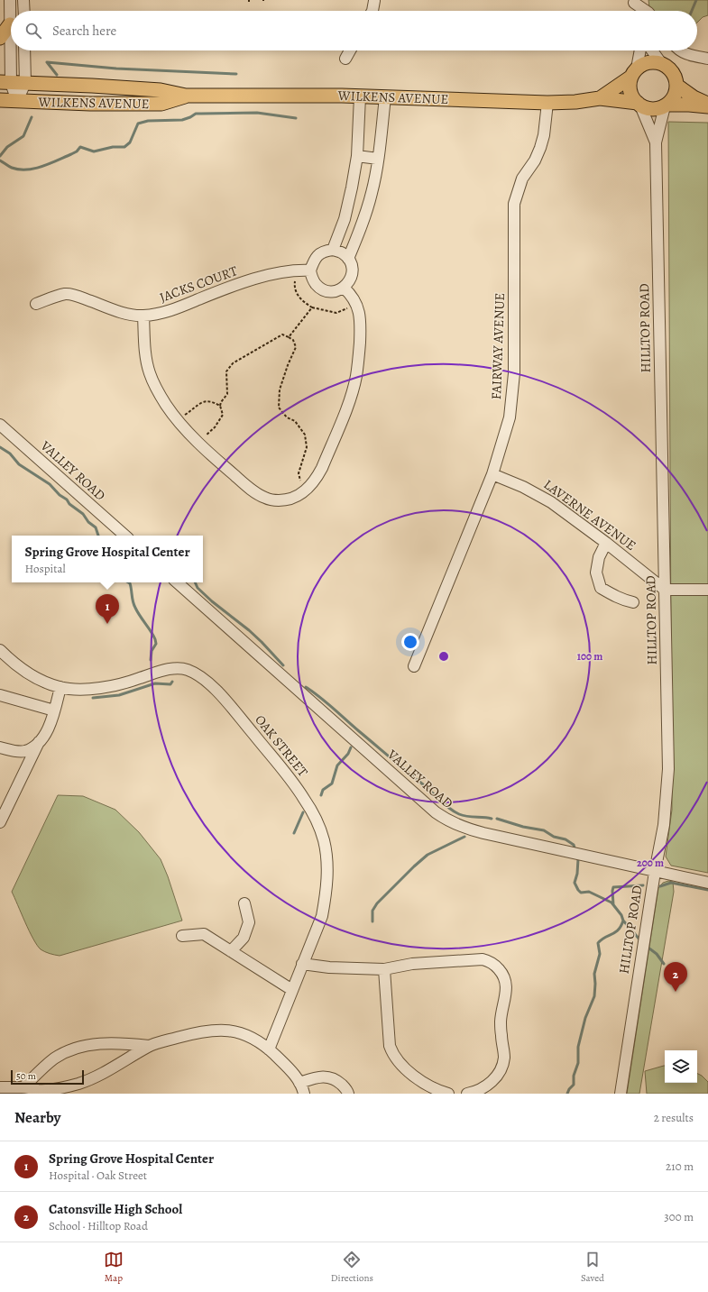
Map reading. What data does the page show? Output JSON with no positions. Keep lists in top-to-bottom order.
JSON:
{
  "streets": {
    "main road": ["WILKENS AVENUE"],
    "street": [
      "JACKS COURT",
      "HILLTOP ROAD",
      "FAIRWAY AVENUE",
      "VALLEY ROAD",
      "LAVERNE AVENUE",
      "OAK STREET"
    ]
  },
  "crossings": [
    ["WILKENS AVENUE", "HILLTOP ROAD"],
    ["WILKENS AVENUE", "FAIRWAY AVENUE"],
    ["HILLTOP ROAD", "VALLEY ROAD"],
    ["HILLTOP ROAD", "LAVERNE AVENUE"],
    ["FAIRWAY AVENUE", "LAVERNE AVENUE"]
  ],
  "scale_bar": "50 m",
  "page": {
    "search": "Search here",
    "popup": ["Spring Grove Hospital Center", "Hospital"],
    "pins": ["1", "2"],
    "scale": "50 m",
    "heading": ["Nearby", "2 results"],
    "list": [
      {
        "mark": "1",
        "name": "Spring Grove Hospital Center",
        "note": "Hospital · Oak Street",
        "value": "210 m"
      },
      {
        "mark": "2",
        "name": "Catonsville High School",
        "note": "School · Hilltop Road",
        "value": "300 m"
      }
    ],
    "nav": ["Map", "Directions", "Saved"]
  },
  "rings": ["100 m", "200 m"]
}
